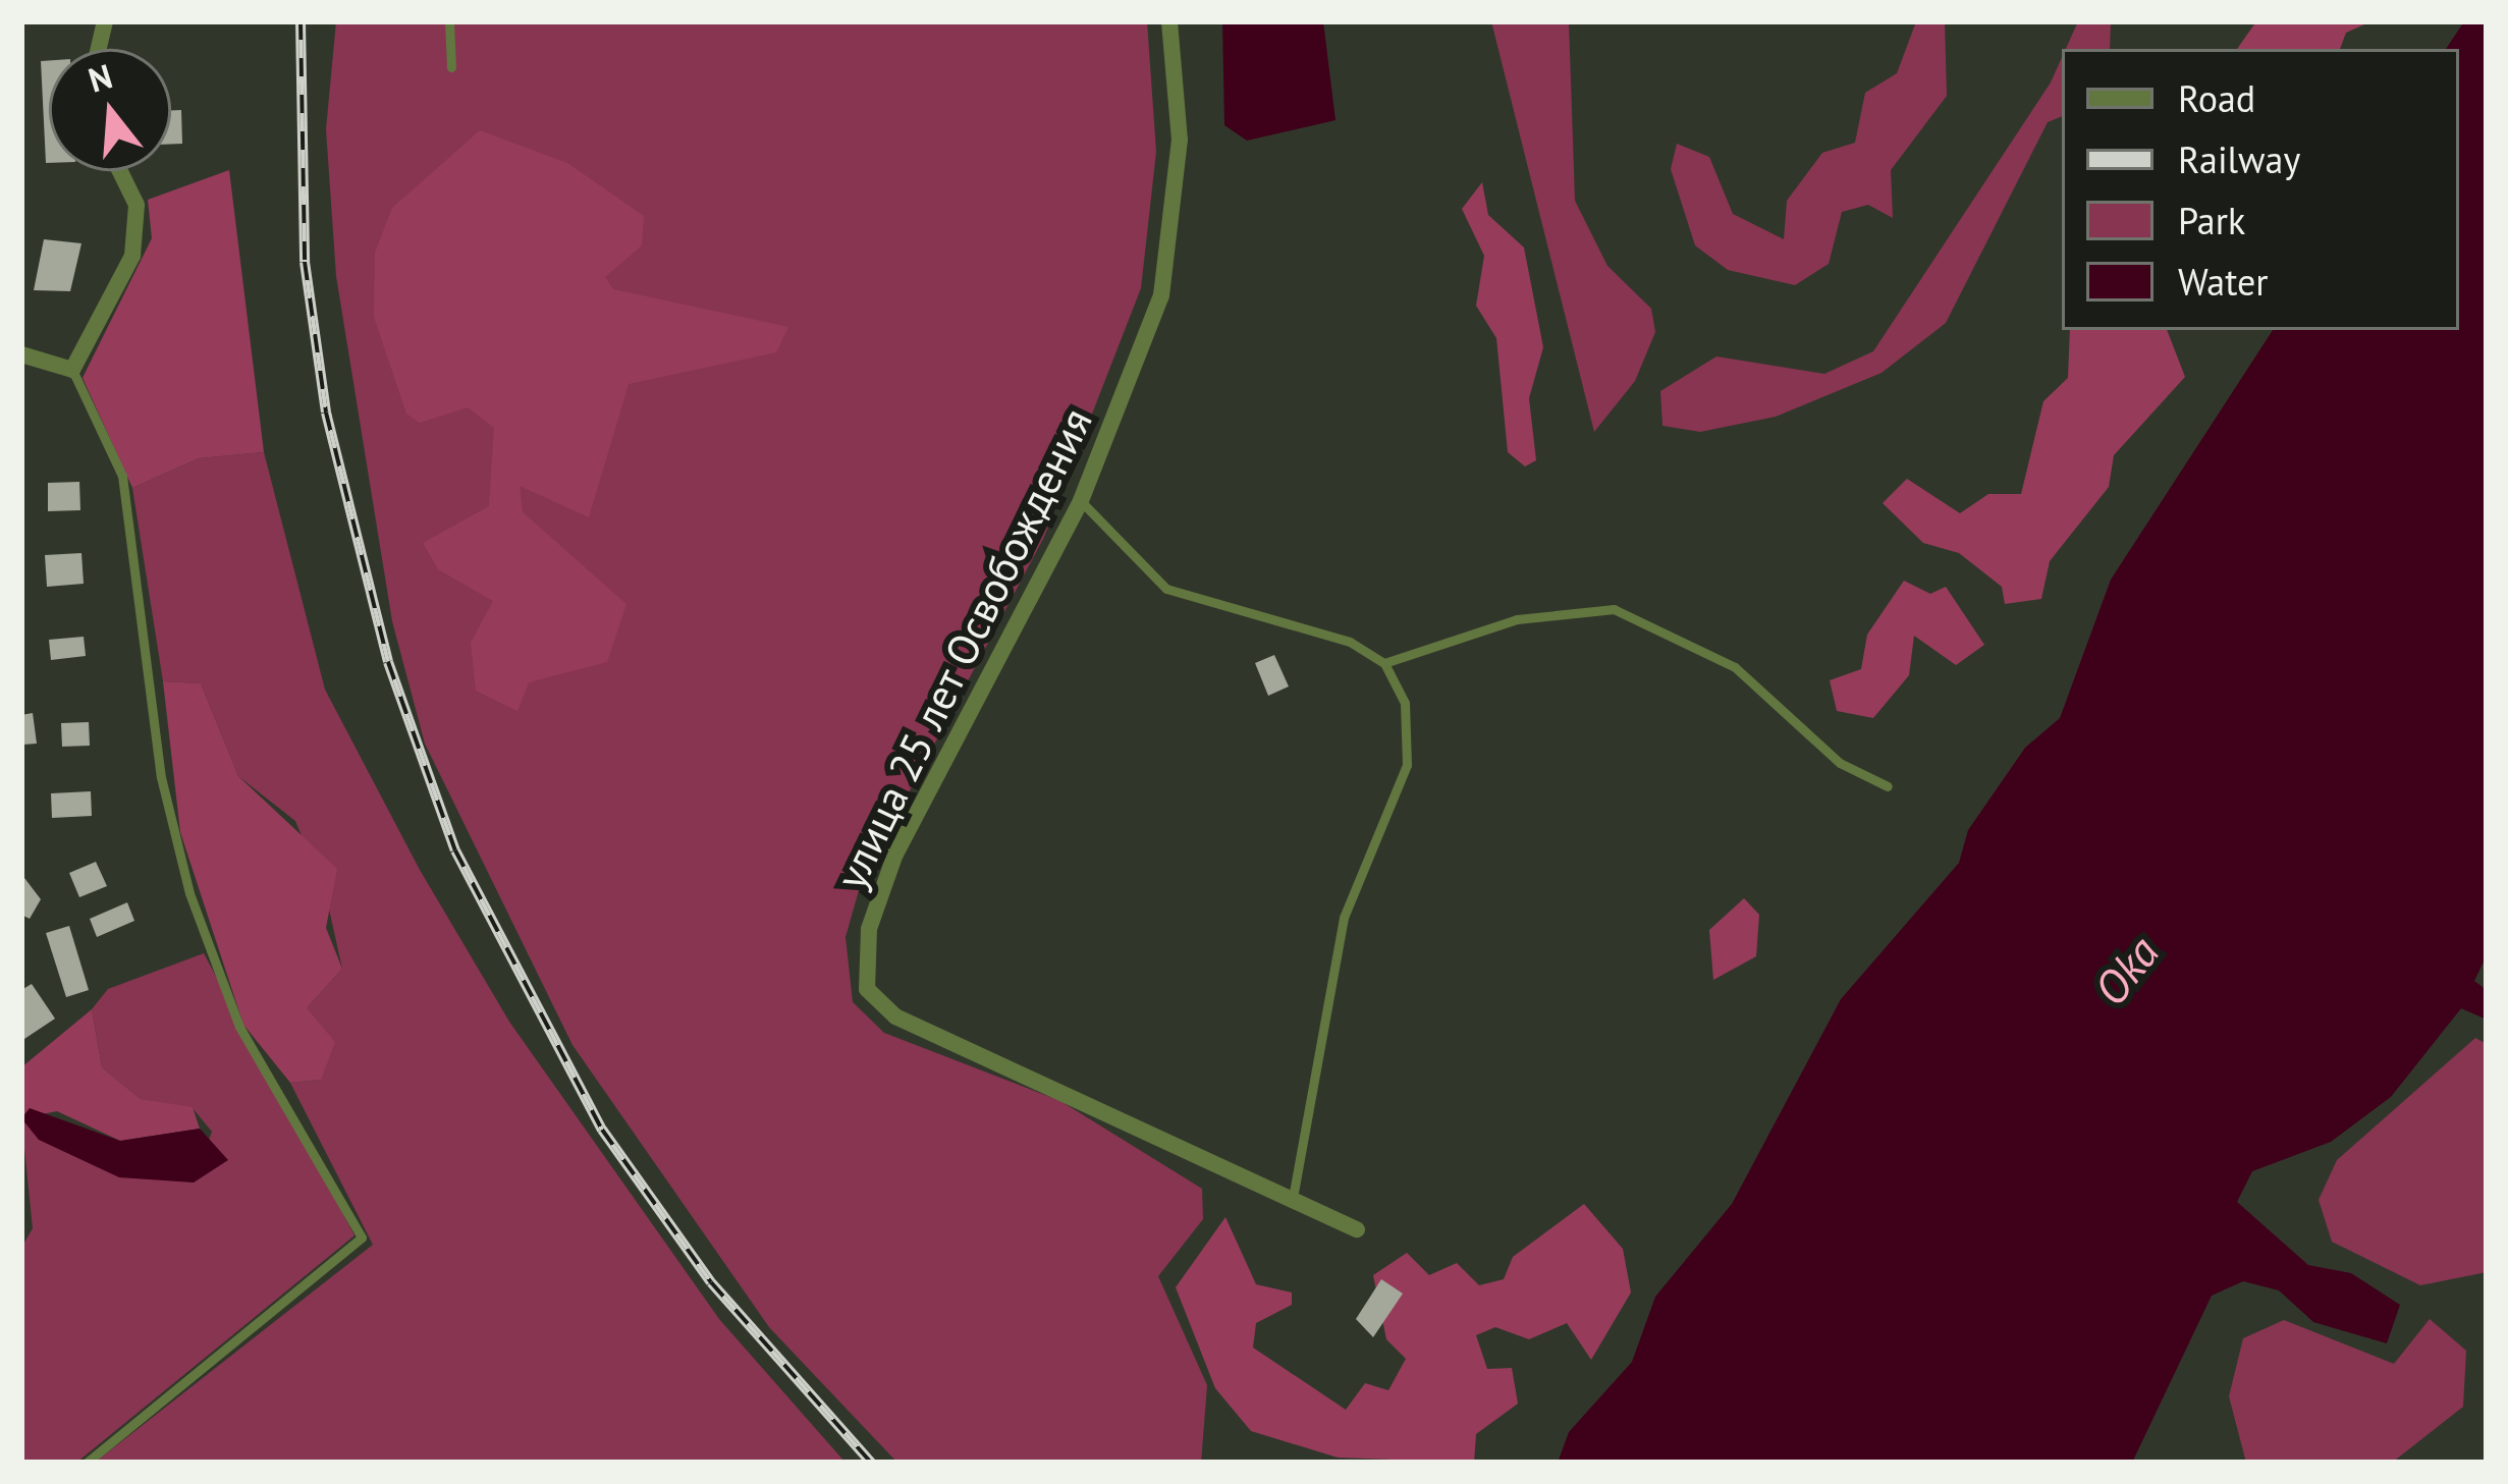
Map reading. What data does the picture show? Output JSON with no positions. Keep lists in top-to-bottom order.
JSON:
{
  "streets": {
    "street": ["улица 25 лет Освобождения"]
  },
  "water": ["Oka"],
  "legend": [
    "Road",
    "Railway",
    "Park",
    "Water"
  ],
  "north": "top"
}
